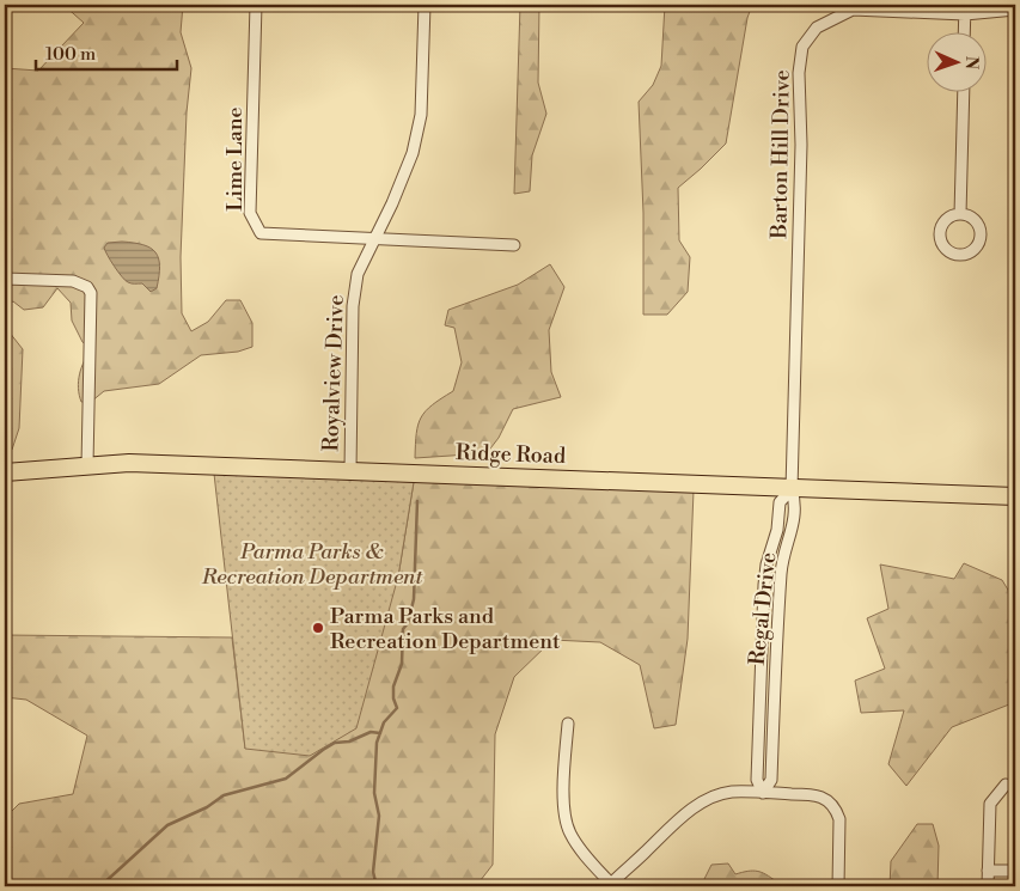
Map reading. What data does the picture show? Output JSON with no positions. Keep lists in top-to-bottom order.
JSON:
{
  "streets": {
    "main road": ["Ridge Road"],
    "street": [
      "Barton Hill Drive",
      "Lime Lane",
      "Royalview Drive",
      "Regal Drive"
    ]
  },
  "crossings": [
    ["Barton Hill Drive", "Ridge Road"],
    ["Barton Hill Drive", "Regal Drive"],
    ["Lime Lane", "Royalview Drive"],
    ["Royalview Drive", "Ridge Road"],
    ["Ridge Road", "Regal Drive"]
  ],
  "parks": ["Parma Parks & Recreation Department"],
  "places": ["Parma Parks and Recreation Department"],
  "scale_bar": "100 m",
  "north": "right"
}
